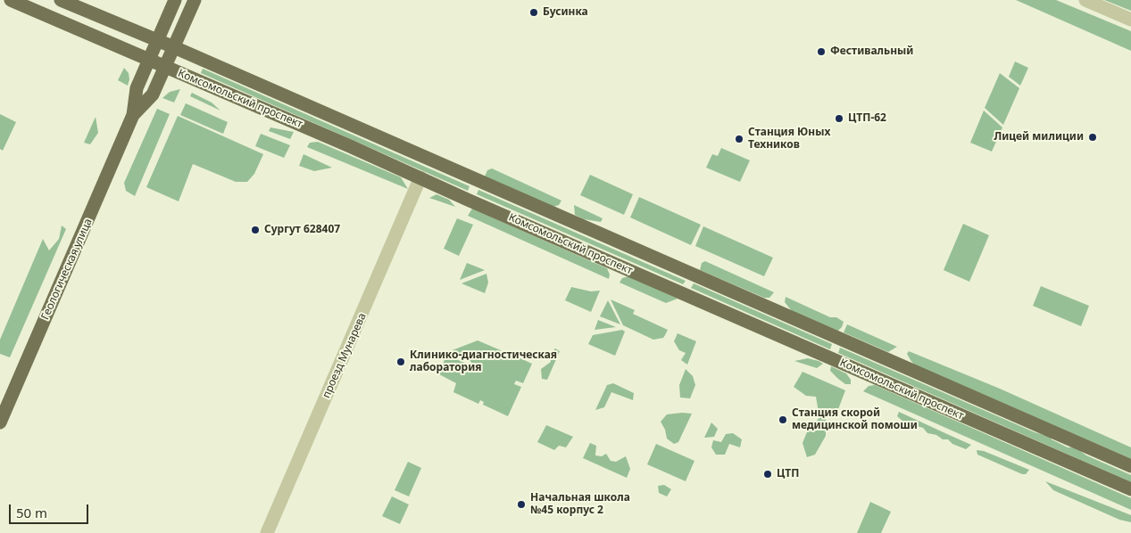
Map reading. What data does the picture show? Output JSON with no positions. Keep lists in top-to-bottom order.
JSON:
{
  "streets": {
    "main road": ["Комсомольский проспект", "Геологическая улица"],
    "street": ["проезд Мунарева"]
  },
  "crossings": [
    ["Комсомольский проспект", "Геологическая улица"],
    ["Комсомольский проспект", "проезд Мунарева"]
  ],
  "places": [
    "Бусинка",
    "Фестивальный",
    "ЦТП-62",
    "Лицей милиции",
    "Станция Юных Техников",
    "Сургут 628407",
    "Клинико-диагностическая лаборатория",
    "Cтанция скорой медицинской помоши",
    "ЦТП",
    "Начальная школа №45 корпус 2"
  ],
  "scale_bar": "50 m"
}
